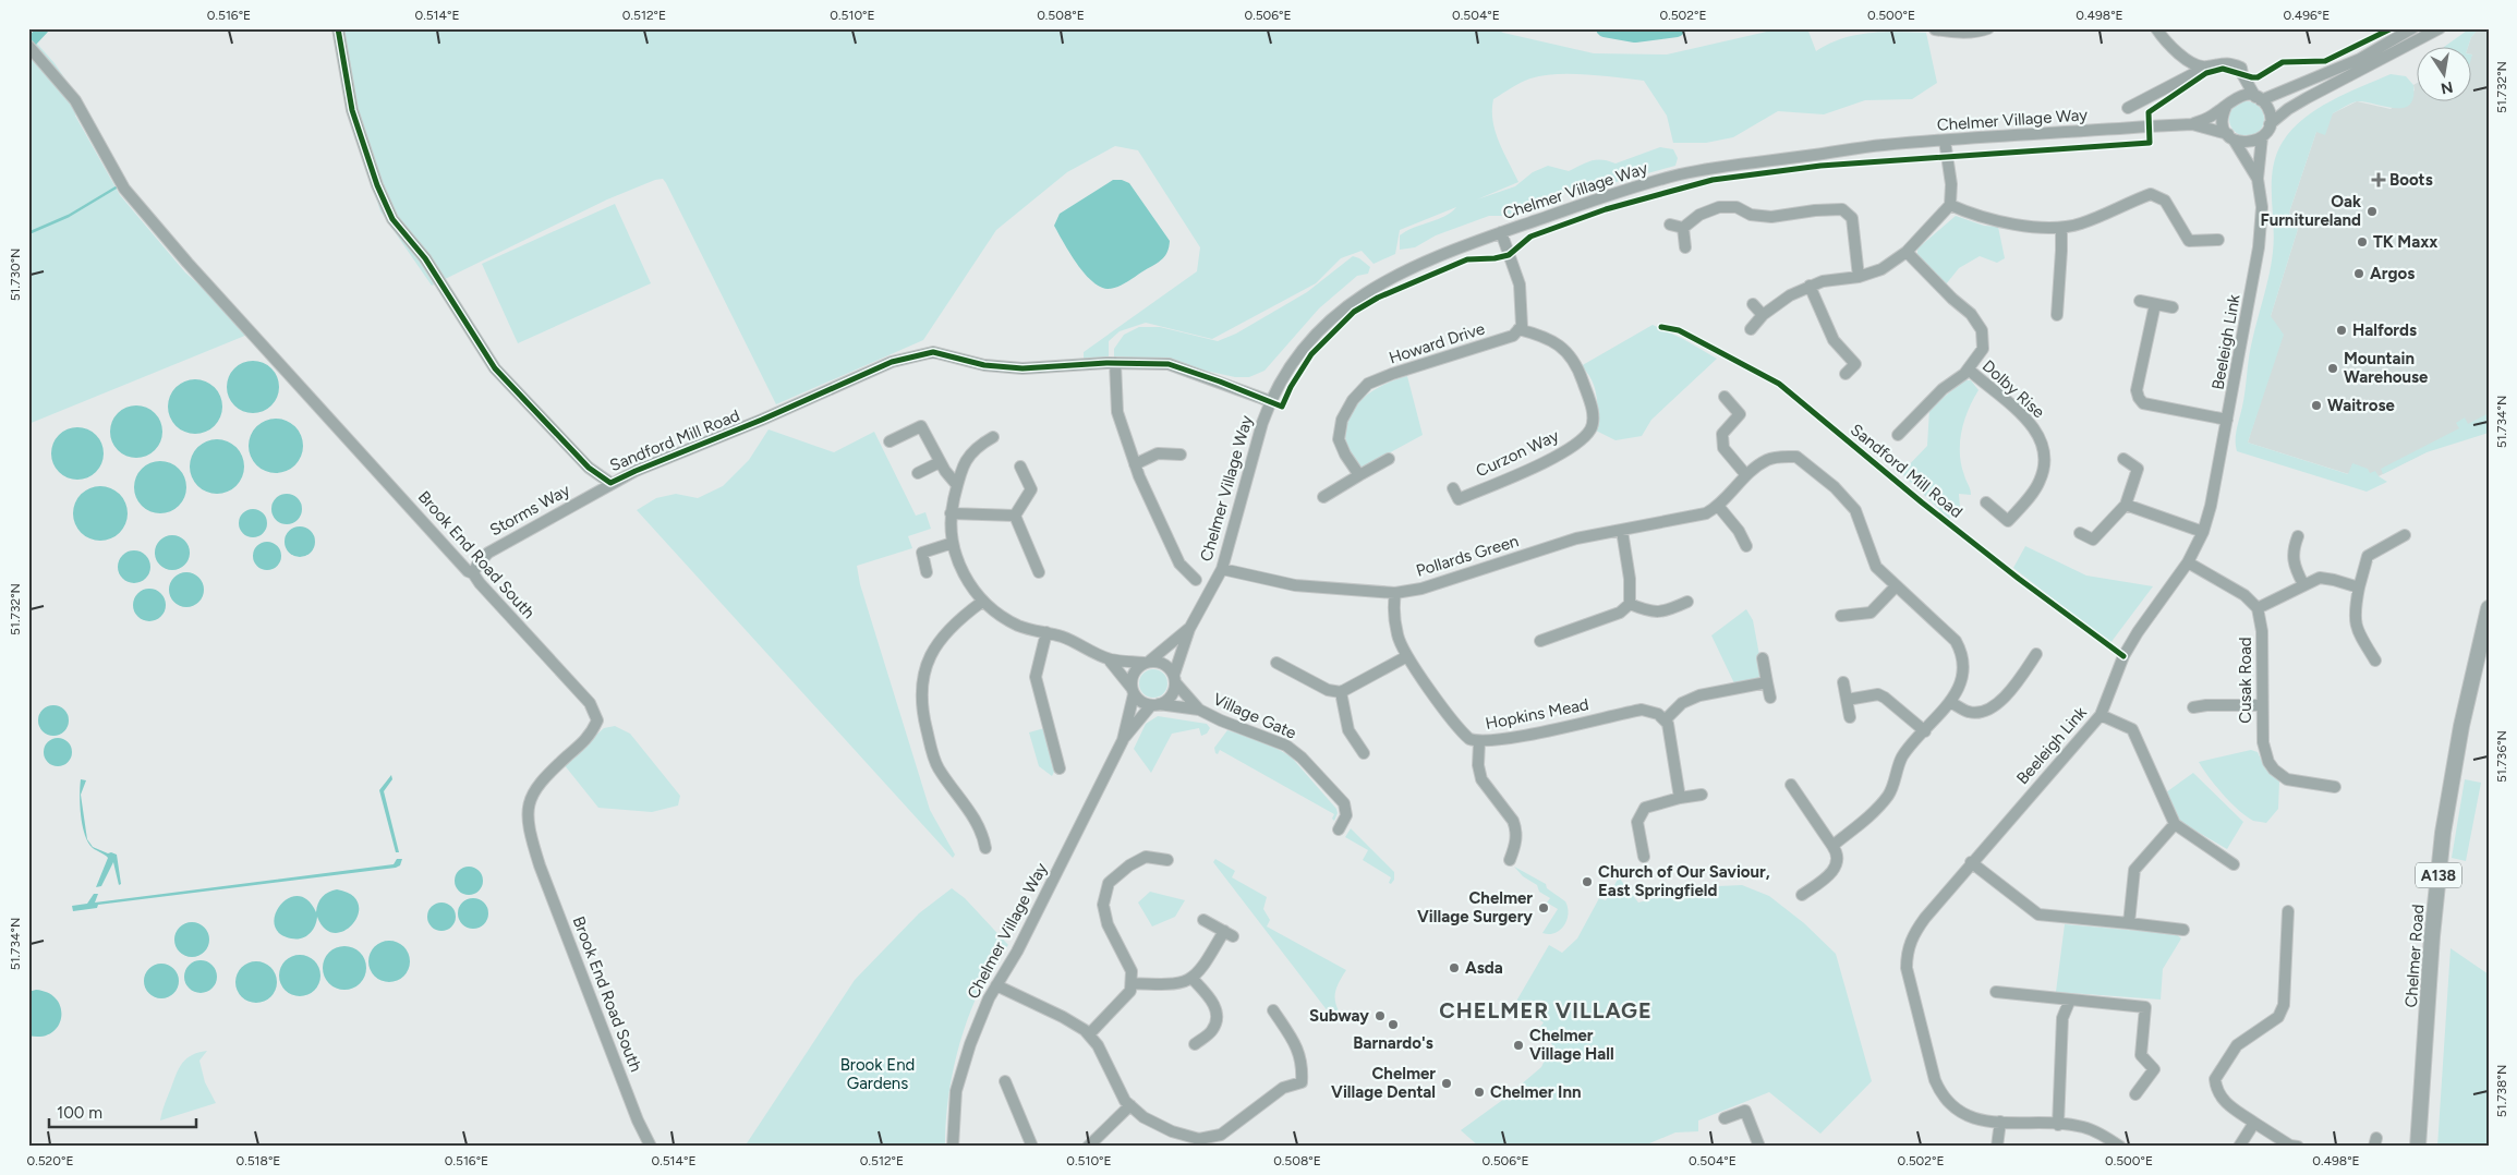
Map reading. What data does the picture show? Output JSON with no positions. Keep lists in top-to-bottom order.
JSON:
{
  "streets": {
    "main road": ["A138", "Chelmer Road"],
    "street": [
      "Chelmer Village Way",
      "Beeleigh Link",
      "Howard Drive",
      "Dolby Rise",
      "Sandford Mill Road",
      "Curzon Way",
      "Storms Way",
      "Brook End Road South",
      "Pollards Green",
      "Cusak Road",
      "Hopkins Mead",
      "Village Gate"
    ]
  },
  "crossings": [
    ["Chelmer Village Way", "Beeleigh Link"],
    ["Chelmer Village Way", "Sandford Mill Road"],
    ["Chelmer Village Way", "Pollards Green"],
    ["Chelmer Village Way", "Village Gate"],
    ["Howard Drive", "Curzon Way"],
    ["Sandford Mill Road", "Storms Way"],
    ["Storms Way", "Brook End Road South"],
    ["Pollards Green", "Hopkins Mead"]
  ],
  "districts": ["CHELMER VILLAGE"],
  "parks": ["Brook End Gardens"],
  "places": {
    "health": ["Boots"],
    "other": [
      "Oak Furnitureland",
      "TK Maxx",
      "Argos",
      "Halfords",
      "Mountain Warehouse",
      "Waitrose",
      "Church of Our Saviour, East Springfield",
      "Chelmer Village Surgery",
      "Asda",
      "Subway",
      "Barnardo's",
      "Chelmer Village Hall",
      "Chelmer Village Dental",
      "Chelmer Inn"
    ]
  },
  "scale_bar": "100 m",
  "north": "bottom",
  "coordinates": [
    "0.516°E",
    "0.514°E",
    "0.512°E",
    "0.510°E",
    "0.508°E",
    "0.506°E",
    "0.504°E",
    "0.502°E",
    "0.500°E",
    "0.498°E",
    "0.496°E",
    "51.732°N",
    "51.730°N",
    "51.734°N",
    "51.736°N",
    "51.738°N",
    "0.520°E",
    "0.518°E"
  ]
}
